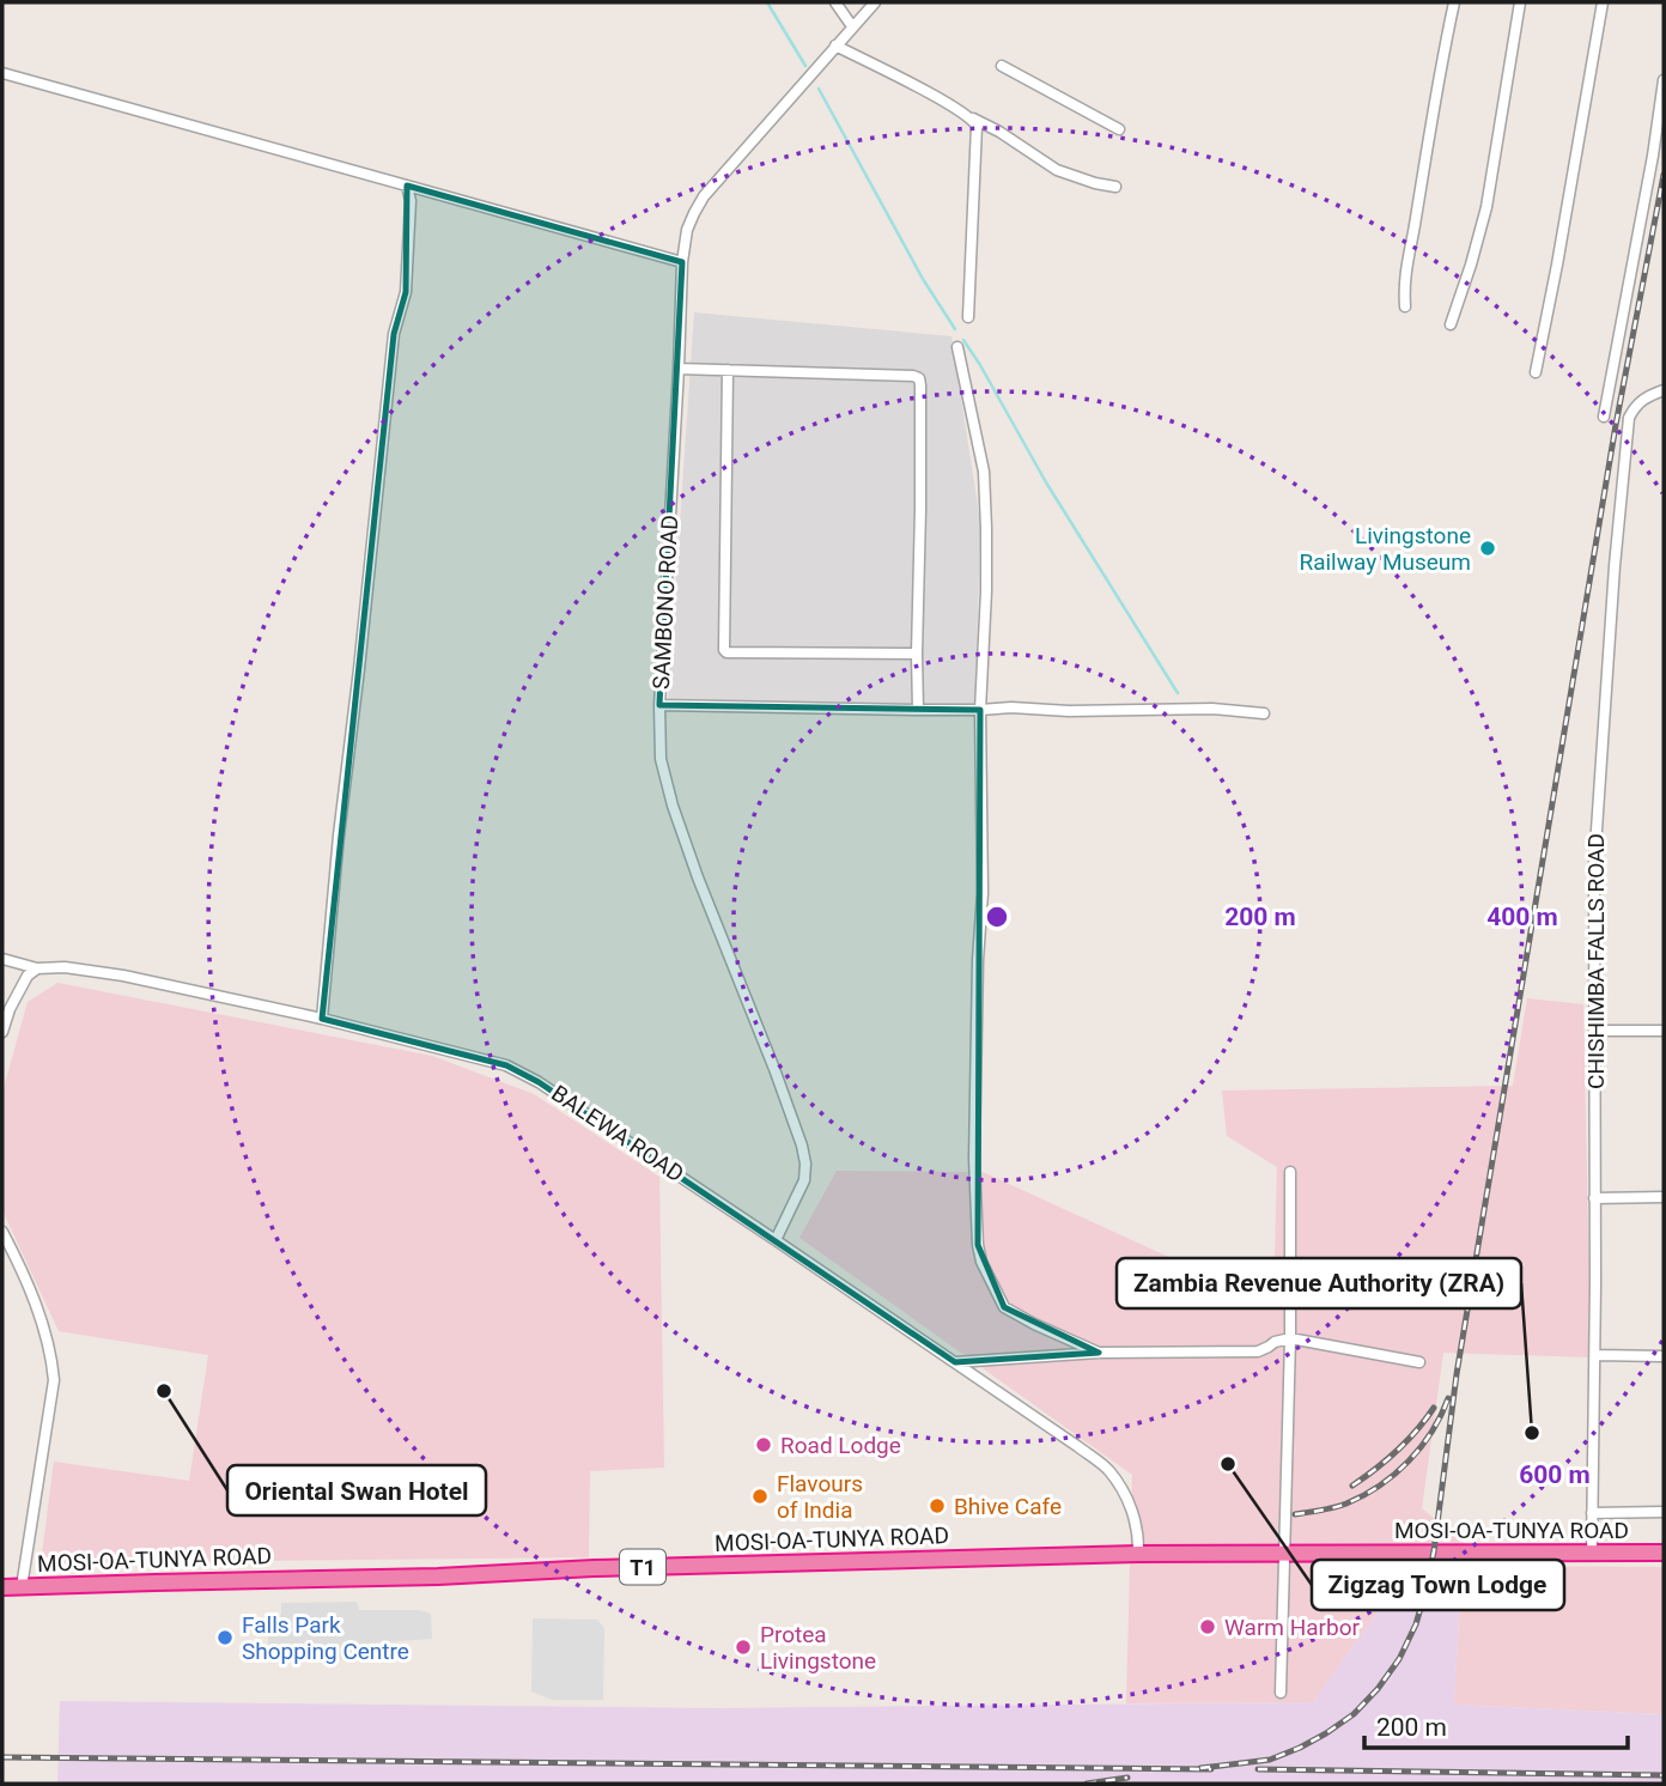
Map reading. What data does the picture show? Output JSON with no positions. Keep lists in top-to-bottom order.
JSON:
{
  "streets": {
    "highway": ["MOSI-OA-TUNYA ROAD", "T1"],
    "street": ["SAMBONO ROAD", "CHISHIMBA FALLS ROAD", "BALEWA ROAD"]
  },
  "crossings": [
    ["SAMBONO ROAD", "BALEWA ROAD"],
    ["CHISHIMBA FALLS ROAD", "MOSI-OA-TUNYA ROAD"],
    ["BALEWA ROAD", "MOSI-OA-TUNYA ROAD"]
  ],
  "places": [
    "Livingstone Railway Museum",
    "Oriental Swan Hotel",
    "Zambia Revenue Authority (ZRA)",
    "Road Lodge",
    "Zigzag Town Lodge",
    "Flavours of India",
    "Bhive Cafe",
    "Warm Harbor",
    "Falls Park Shopping Centre",
    "Protea Livingstone"
  ],
  "scale_bar": "200 m",
  "rings": ["200 m", "400 m", "600 m"]
}
